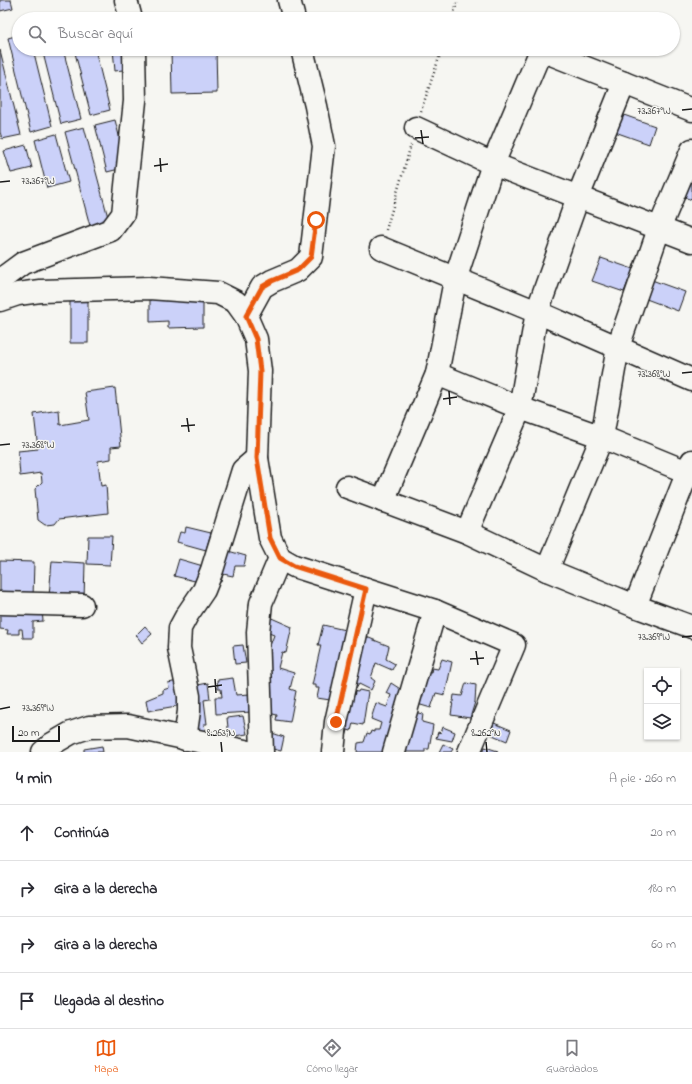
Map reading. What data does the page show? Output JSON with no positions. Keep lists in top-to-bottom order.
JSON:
{
  "scale_bar": "20 m",
  "page": {
    "search": "Buscar aquí",
    "scale": "20 m",
    "heading": ["4 min", "A pie · 260 m"],
    "list": [
      ["Continúa", "20 m"],
      ["Gira a la derecha", "180 m"],
      ["Gira a la derecha", "60 m"],
      "Llegada al destino"
    ],
    "nav": ["Mapa", "Cómo llegar", "Guardados"]
  },
  "coordinates": [
    "73.367°W",
    "73.368°W",
    "73.369°W",
    "8.263°N",
    "8.262°N"
  ]
}
